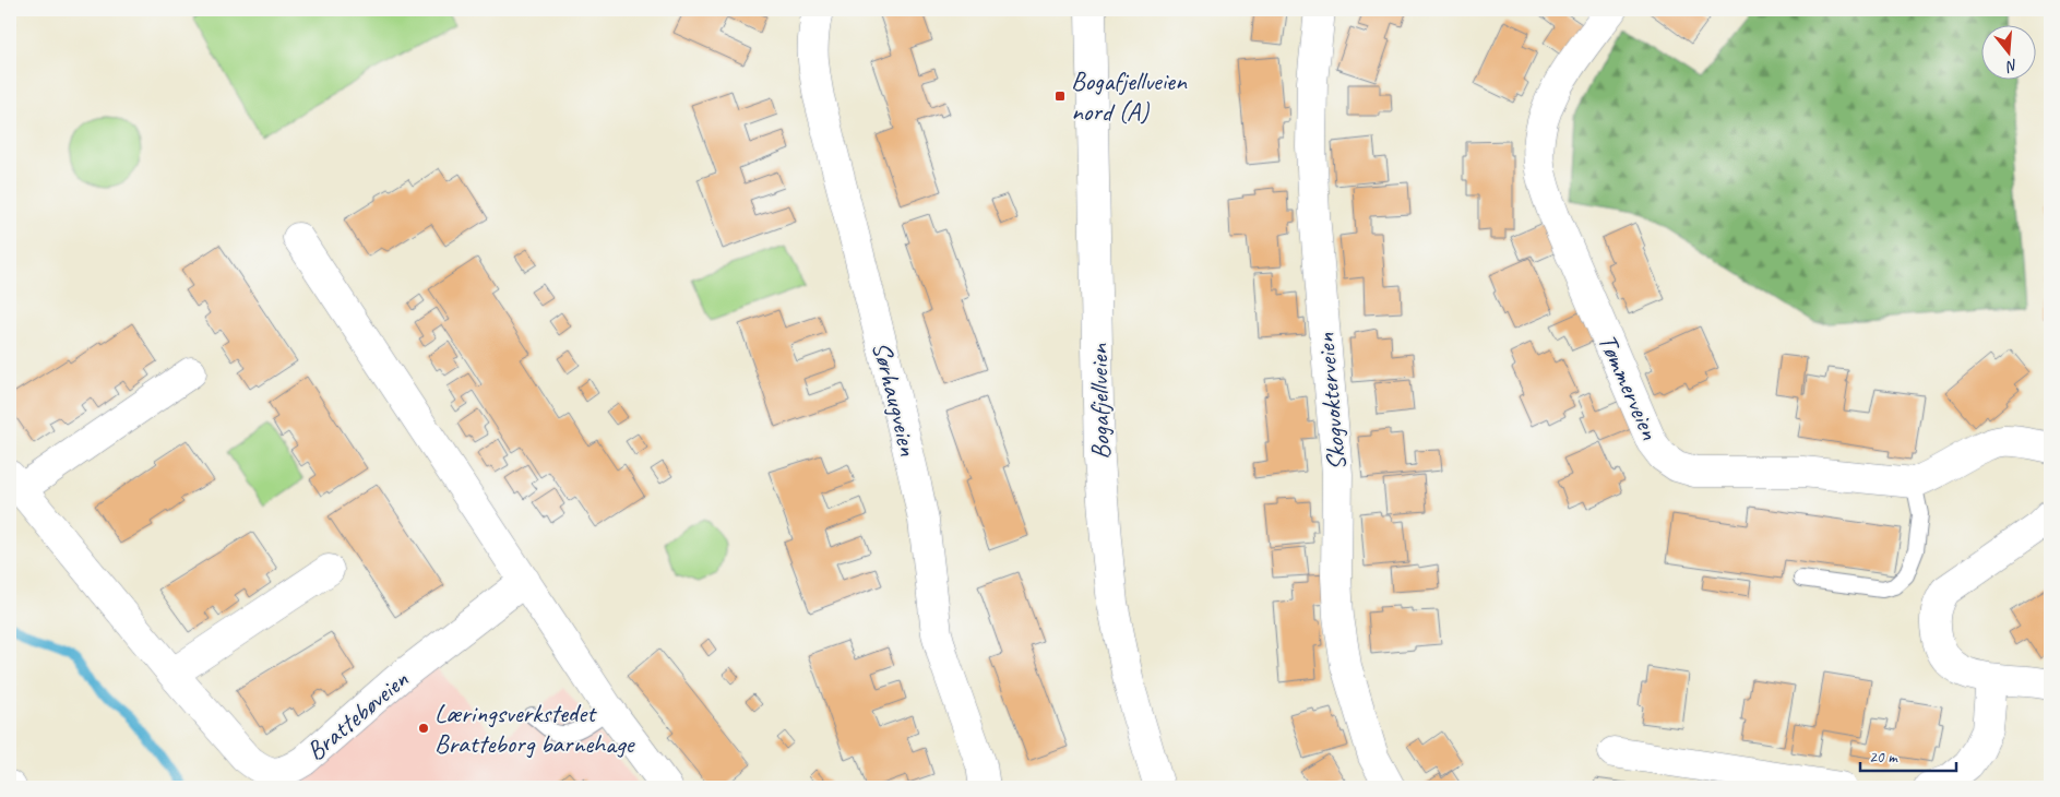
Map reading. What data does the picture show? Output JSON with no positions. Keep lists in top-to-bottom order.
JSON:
{
  "streets": {
    "street": [
      "Tømmerveien",
      "Sørhaugveien",
      "Bogafjellveien",
      "Skogvokterveien",
      "Brattebøveien"
    ]
  },
  "places": {
    "transit": ["Bogafjellveien nord (A)"],
    "other": ["Læringsverkstedet Bratteborg barnehage"]
  },
  "scale_bar": "20 m",
  "north": "bottom"
}
